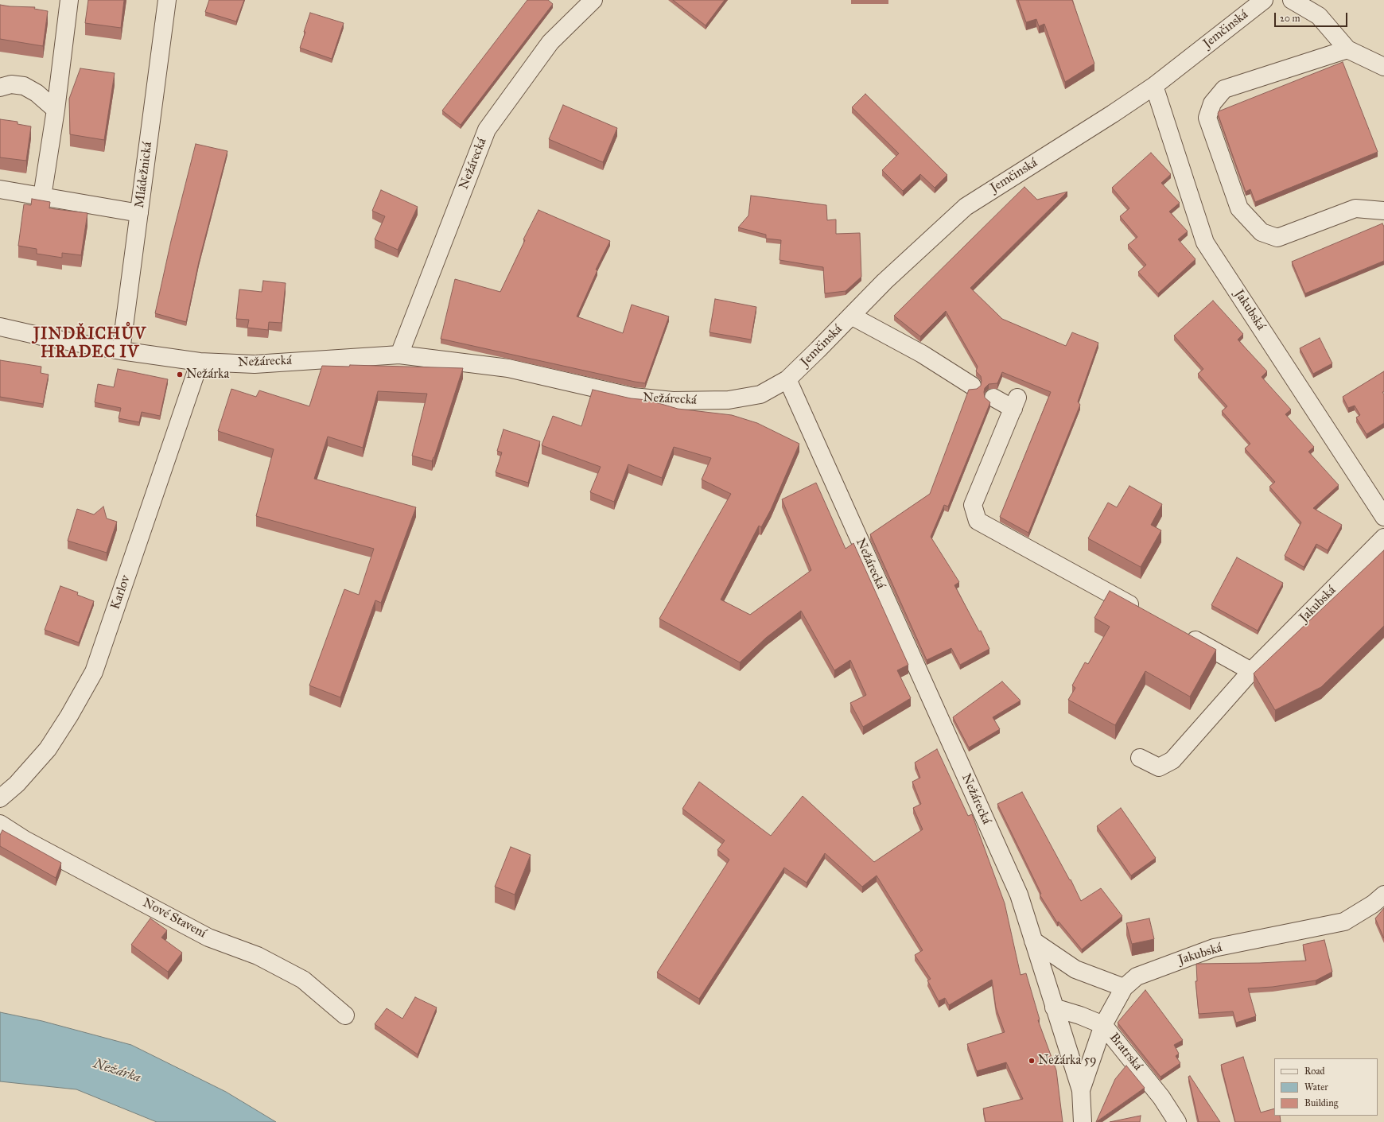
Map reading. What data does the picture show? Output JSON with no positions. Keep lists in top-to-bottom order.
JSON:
{
  "streets": {
    "street": [
      "Jemčinská",
      "Nežárecká",
      "Mládežnická",
      "Jakubská",
      "Karlov",
      "Nové Stavení",
      "Bratrská"
    ]
  },
  "crossings": [
    ["Jemčinská", "Nežárecká"],
    ["Jemčinská", "Jakubská"],
    ["Nežárecká", "Mládežnická"],
    ["Nežárecká", "Jakubská"],
    ["Nežárecká", "Karlov"],
    ["Nežárecká", "Bratrská"],
    ["Jakubská", "Bratrská"]
  ],
  "districts": ["JINDŘICHŮV HRADEC IV"],
  "water": ["Nežárka"],
  "places": ["Nežárka", "Nežárka 59"],
  "legend": ["Road", "Water", "Building"],
  "scale_bar": "20 m"
}
